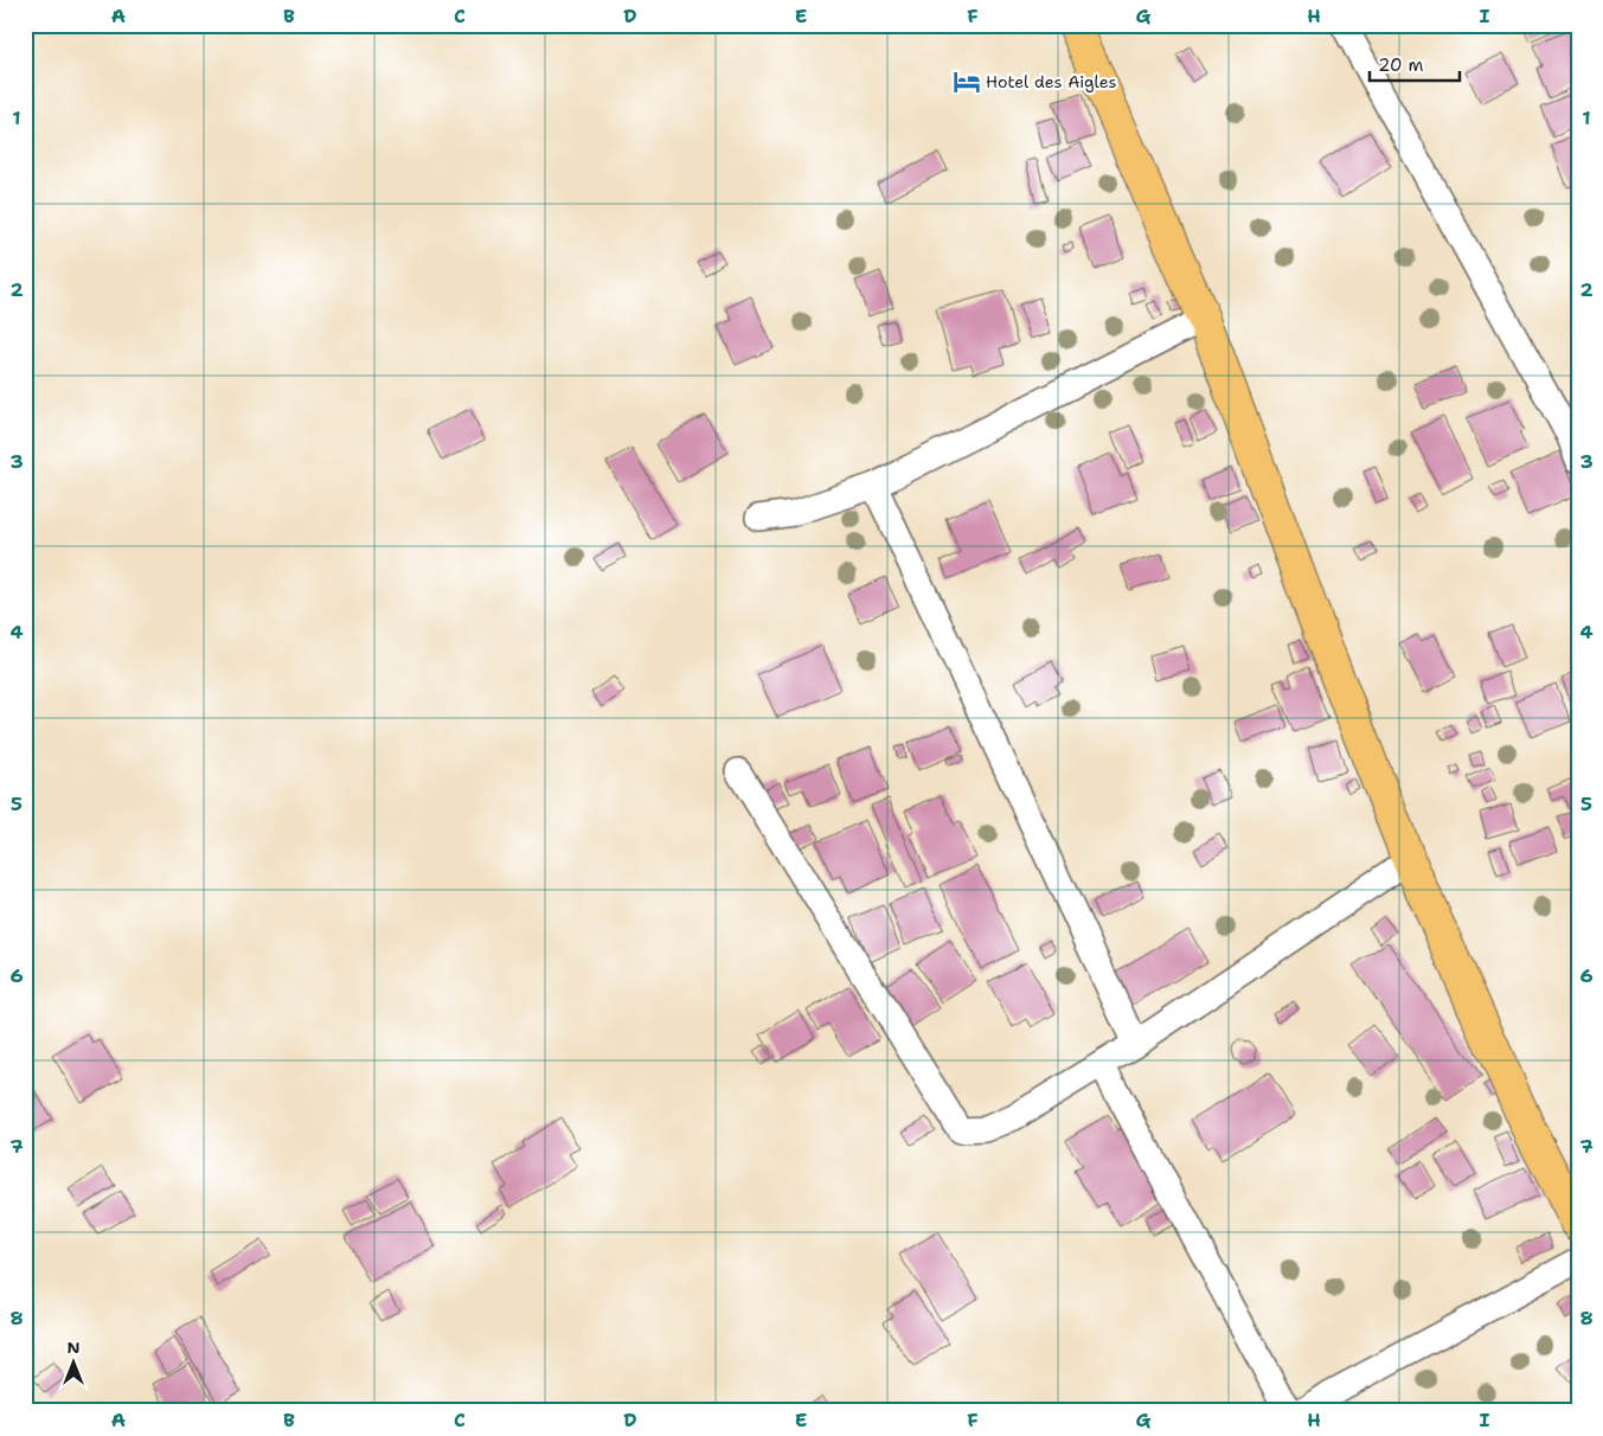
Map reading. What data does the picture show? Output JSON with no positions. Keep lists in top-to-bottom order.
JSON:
{
  "places": {
    "hotel": ["Hotel des Aigles"]
  },
  "scale_bar": "20 m",
  "north": "top",
  "grid": {
    "columns": [
      "A",
      "B",
      "C",
      "D",
      "E",
      "F",
      "G",
      "H",
      "I"
    ],
    "rows": [
      "1",
      "2",
      "3",
      "4",
      "5",
      "6",
      "7",
      "8"
    ]
  }
}
